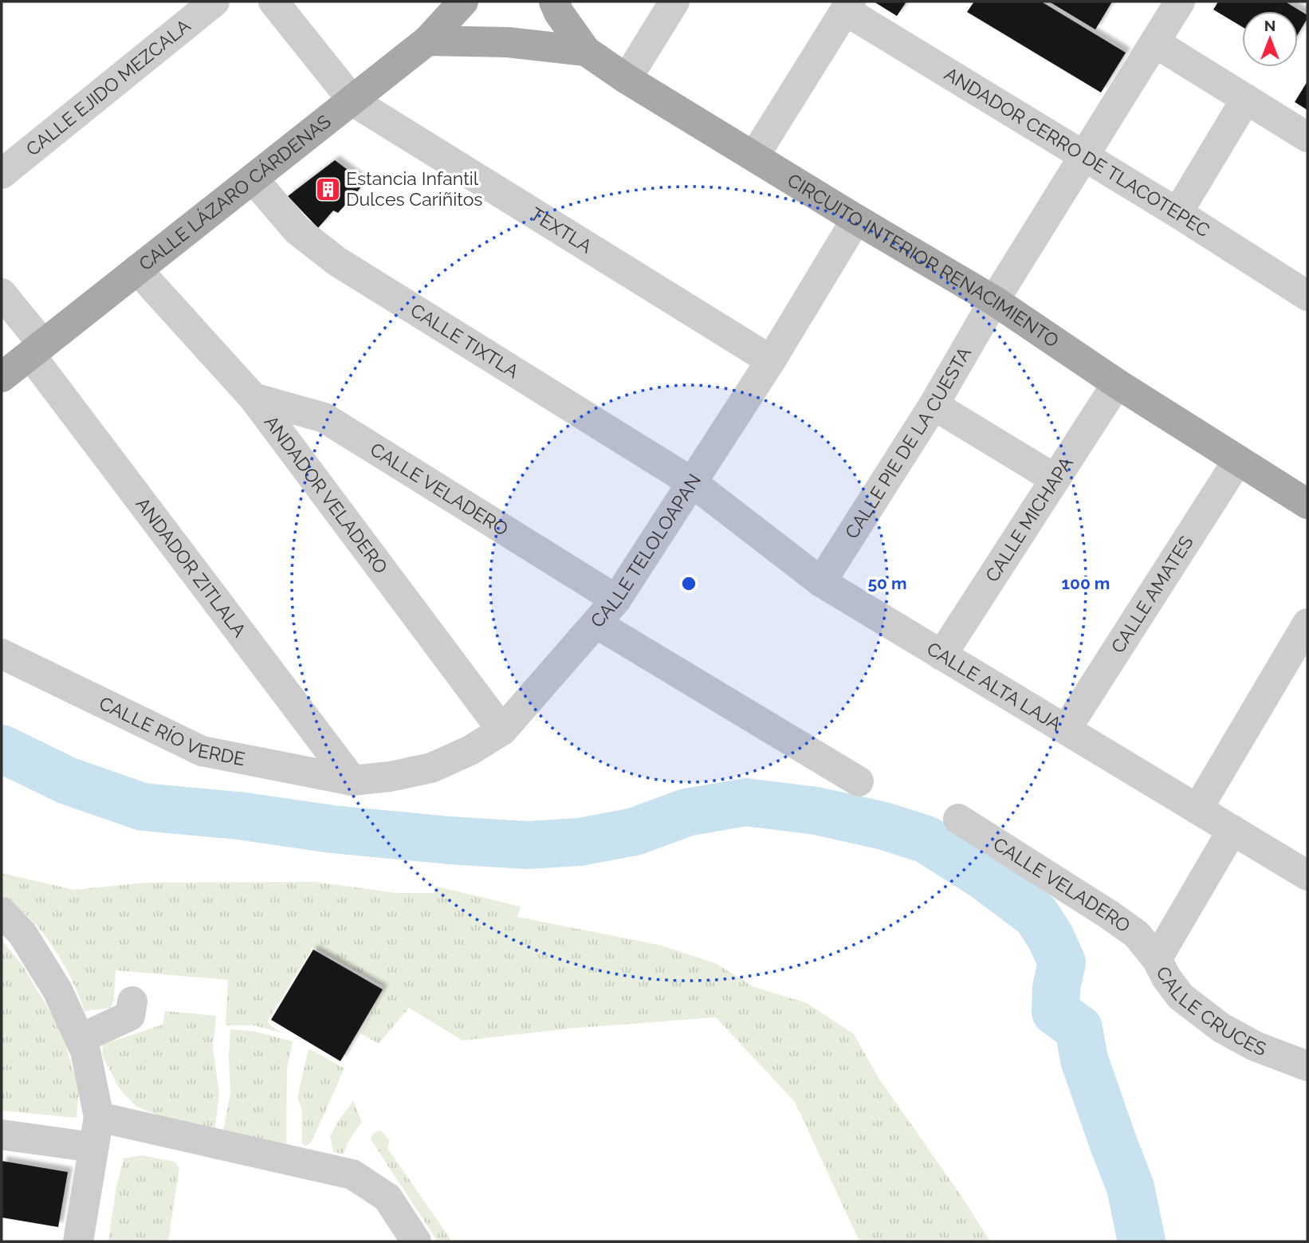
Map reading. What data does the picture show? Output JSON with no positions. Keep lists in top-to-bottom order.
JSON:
{
  "streets": {
    "main road": ["CALLE LÁZARO CÁRDENAS", "CIRCUITO INTERIOR RENACIMIENTO"],
    "street": [
      "CALLE EJIDO MEZCALA",
      "ANDADOR CERRO DE TLACOTEPEC",
      "TEXTLA",
      "CALLE TIXTLA",
      "CALLE PIE DE LA CUESTA",
      "CALLE VELADERO",
      "ANDADOR VELADERO",
      "CALLE MICHAPA",
      "CALLE TELOLOAPAN",
      "ANDADOR ZITLALA",
      "CALLE AMATES",
      "CALLE ALTA LAJA",
      "CALLE RÍO VERDE",
      "CALLE CRUCES"
    ]
  },
  "crossings": [
    ["ANDADOR CERRO DE TLACOTEPEC", "CALLE PIE DE LA CUESTA"],
    ["CALLE LÁZARO CÁRDENAS", "TEXTLA"],
    ["CALLE LÁZARO CÁRDENAS", "CALLE TIXTLA"],
    ["CALLE LÁZARO CÁRDENAS", "ANDADOR VELADERO"],
    ["CALLE LÁZARO CÁRDENAS", "ANDADOR ZITLALA"],
    ["TEXTLA", "CALLE TELOLOAPAN"],
    ["CIRCUITO INTERIOR RENACIMIENTO", "CALLE PIE DE LA CUESTA"],
    ["CIRCUITO INTERIOR RENACIMIENTO", "CALLE MICHAPA"],
    ["CIRCUITO INTERIOR RENACIMIENTO", "CALLE TELOLOAPAN"],
    ["CIRCUITO INTERIOR RENACIMIENTO", "CALLE AMATES"],
    ["CALLE TIXTLA", "CALLE TELOLOAPAN"],
    ["CALLE TIXTLA", "CALLE ALTA LAJA"],
    ["CALLE PIE DE LA CUESTA", "CALLE ALTA LAJA"],
    ["CALLE VELADERO", "ANDADOR VELADERO"],
    ["CALLE VELADERO", "CALLE TELOLOAPAN"],
    ["CALLE VELADERO", "CALLE CRUCES"],
    ["ANDADOR VELADERO", "CALLE TELOLOAPAN"],
    ["CALLE MICHAPA", "CALLE ALTA LAJA"],
    ["CALLE TELOLOAPAN", "ANDADOR ZITLALA"],
    ["CALLE TELOLOAPAN", "CALLE ALTA LAJA"],
    ["CALLE TELOLOAPAN", "CALLE RÍO VERDE"],
    ["ANDADOR ZITLALA", "CALLE RÍO VERDE"],
    ["CALLE AMATES", "CALLE ALTA LAJA"],
    ["CALLE ALTA LAJA", "CALLE CRUCES"]
  ],
  "places": {
    "building": ["Estancia Infantil Dulces Cariñitos"]
  },
  "north": "top",
  "rings": ["50 m", "100 m"]
}
